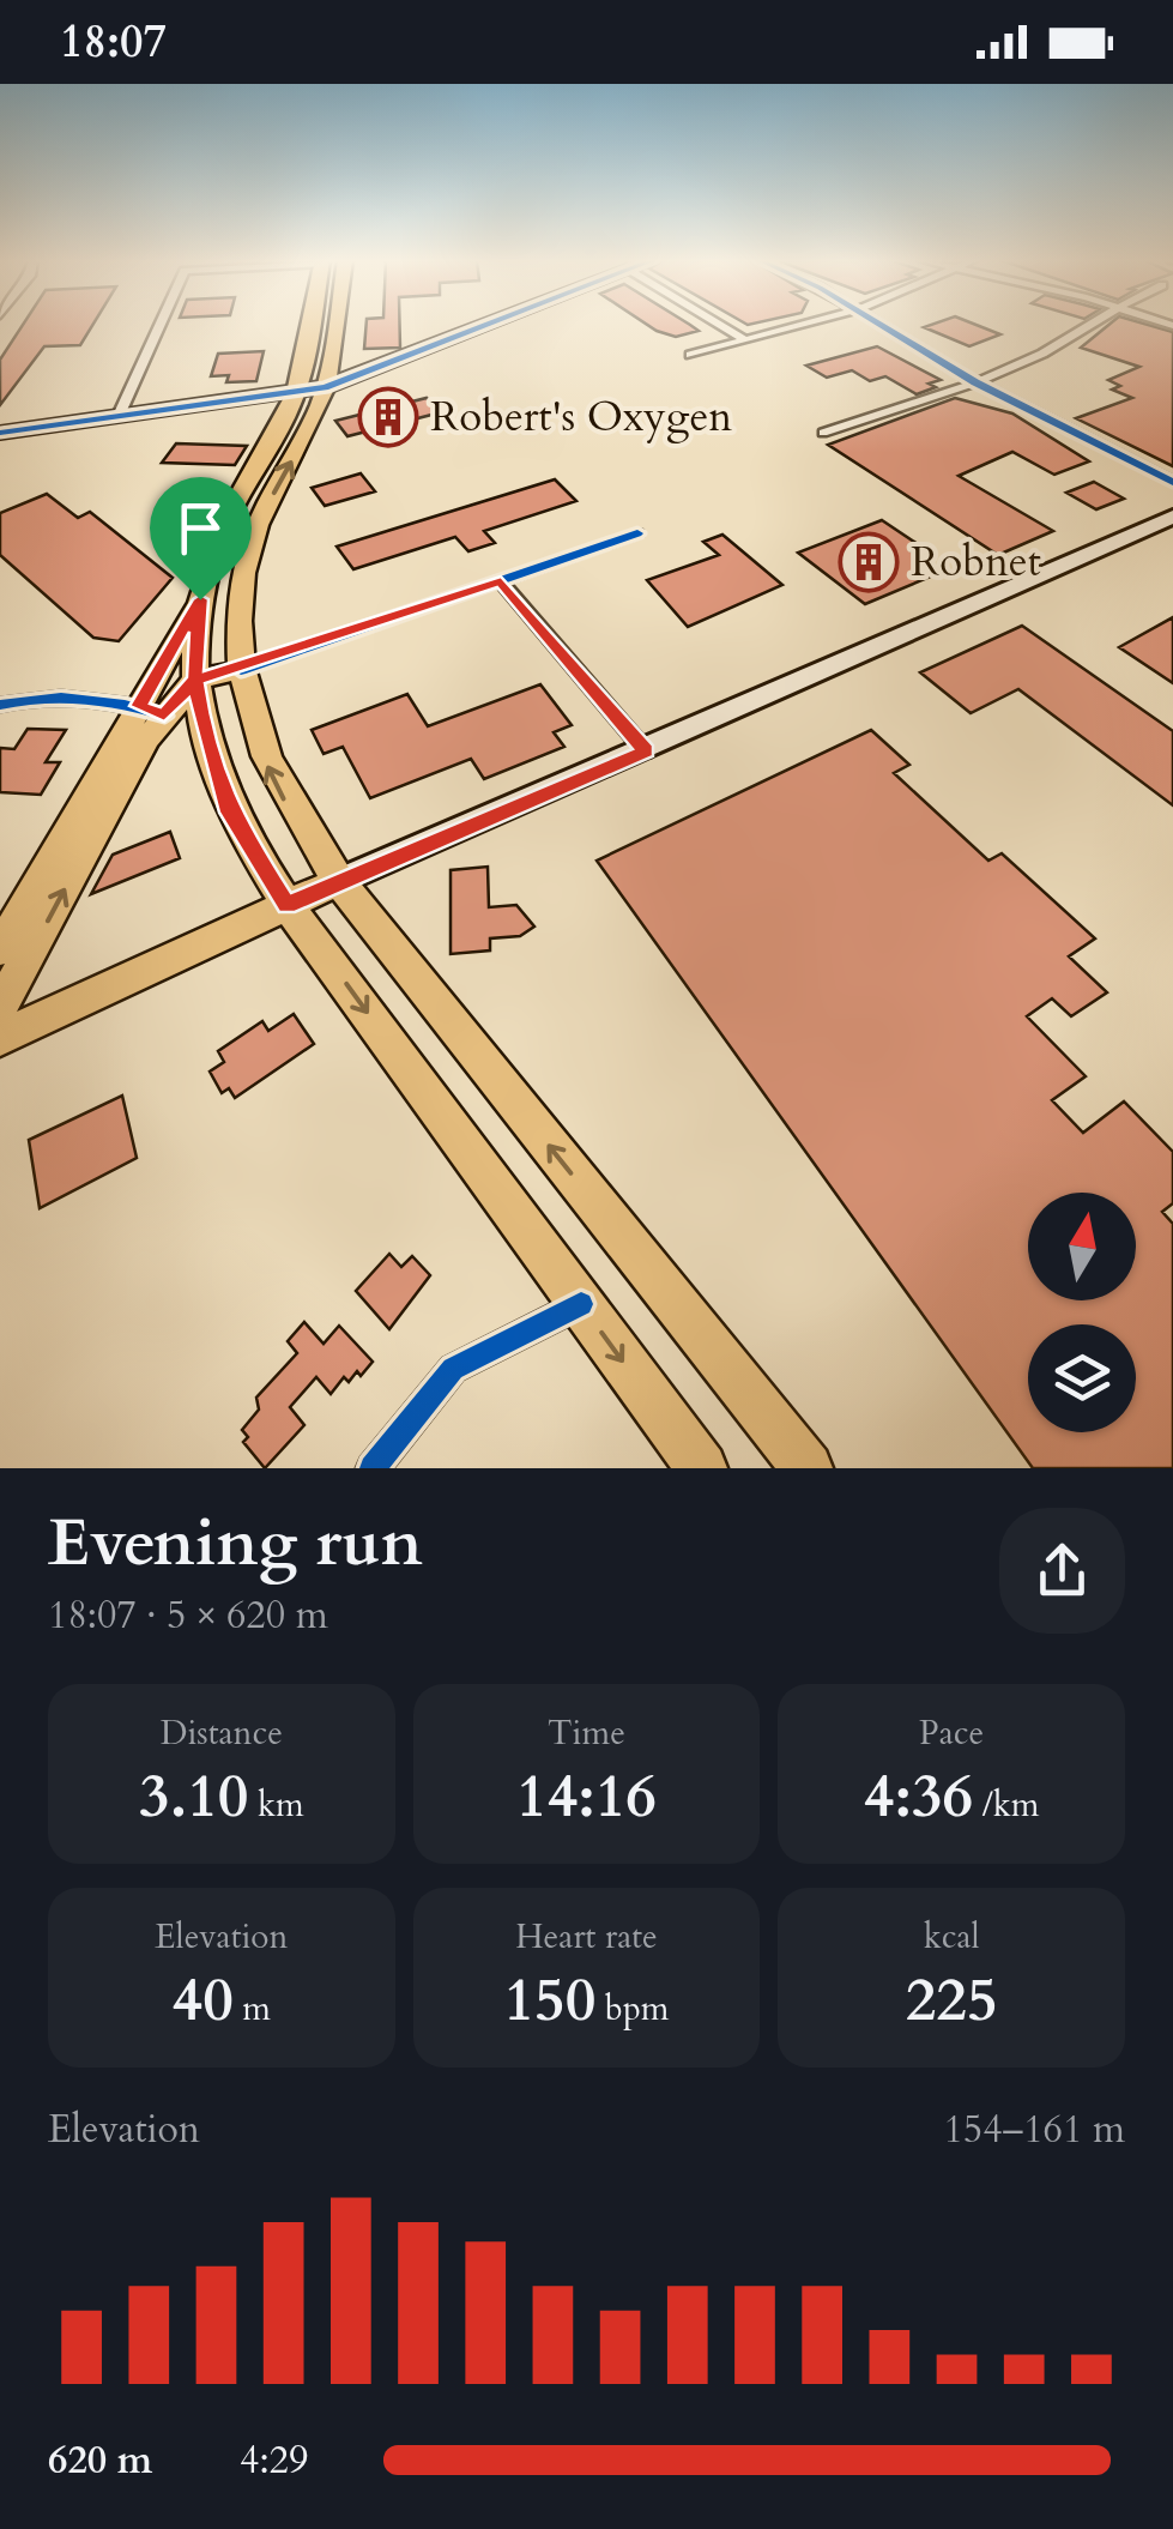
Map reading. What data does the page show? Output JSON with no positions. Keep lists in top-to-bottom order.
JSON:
{
  "places": {
    "building": ["Robert's Oxygen", "Robnet"]
  },
  "north": "top",
  "page": {
    "status": "18:07",
    "heading": ["Evening run", "18:07 · 5 × 620 m"],
    "stats": [
      ["Distance", "3.10 km"],
      ["Time", "14:16"],
      ["Pace", "4:36 /km"],
      ["Elevation", "40 m"],
      ["Heart rate", "150 bpm"],
      ["kcal", "225"]
    ],
    "chart": ["Elevation", "154–161 m"],
    "list": [
      {
        "name": "620 m",
        "note": "4:29"
      }
    ]
  }
}
